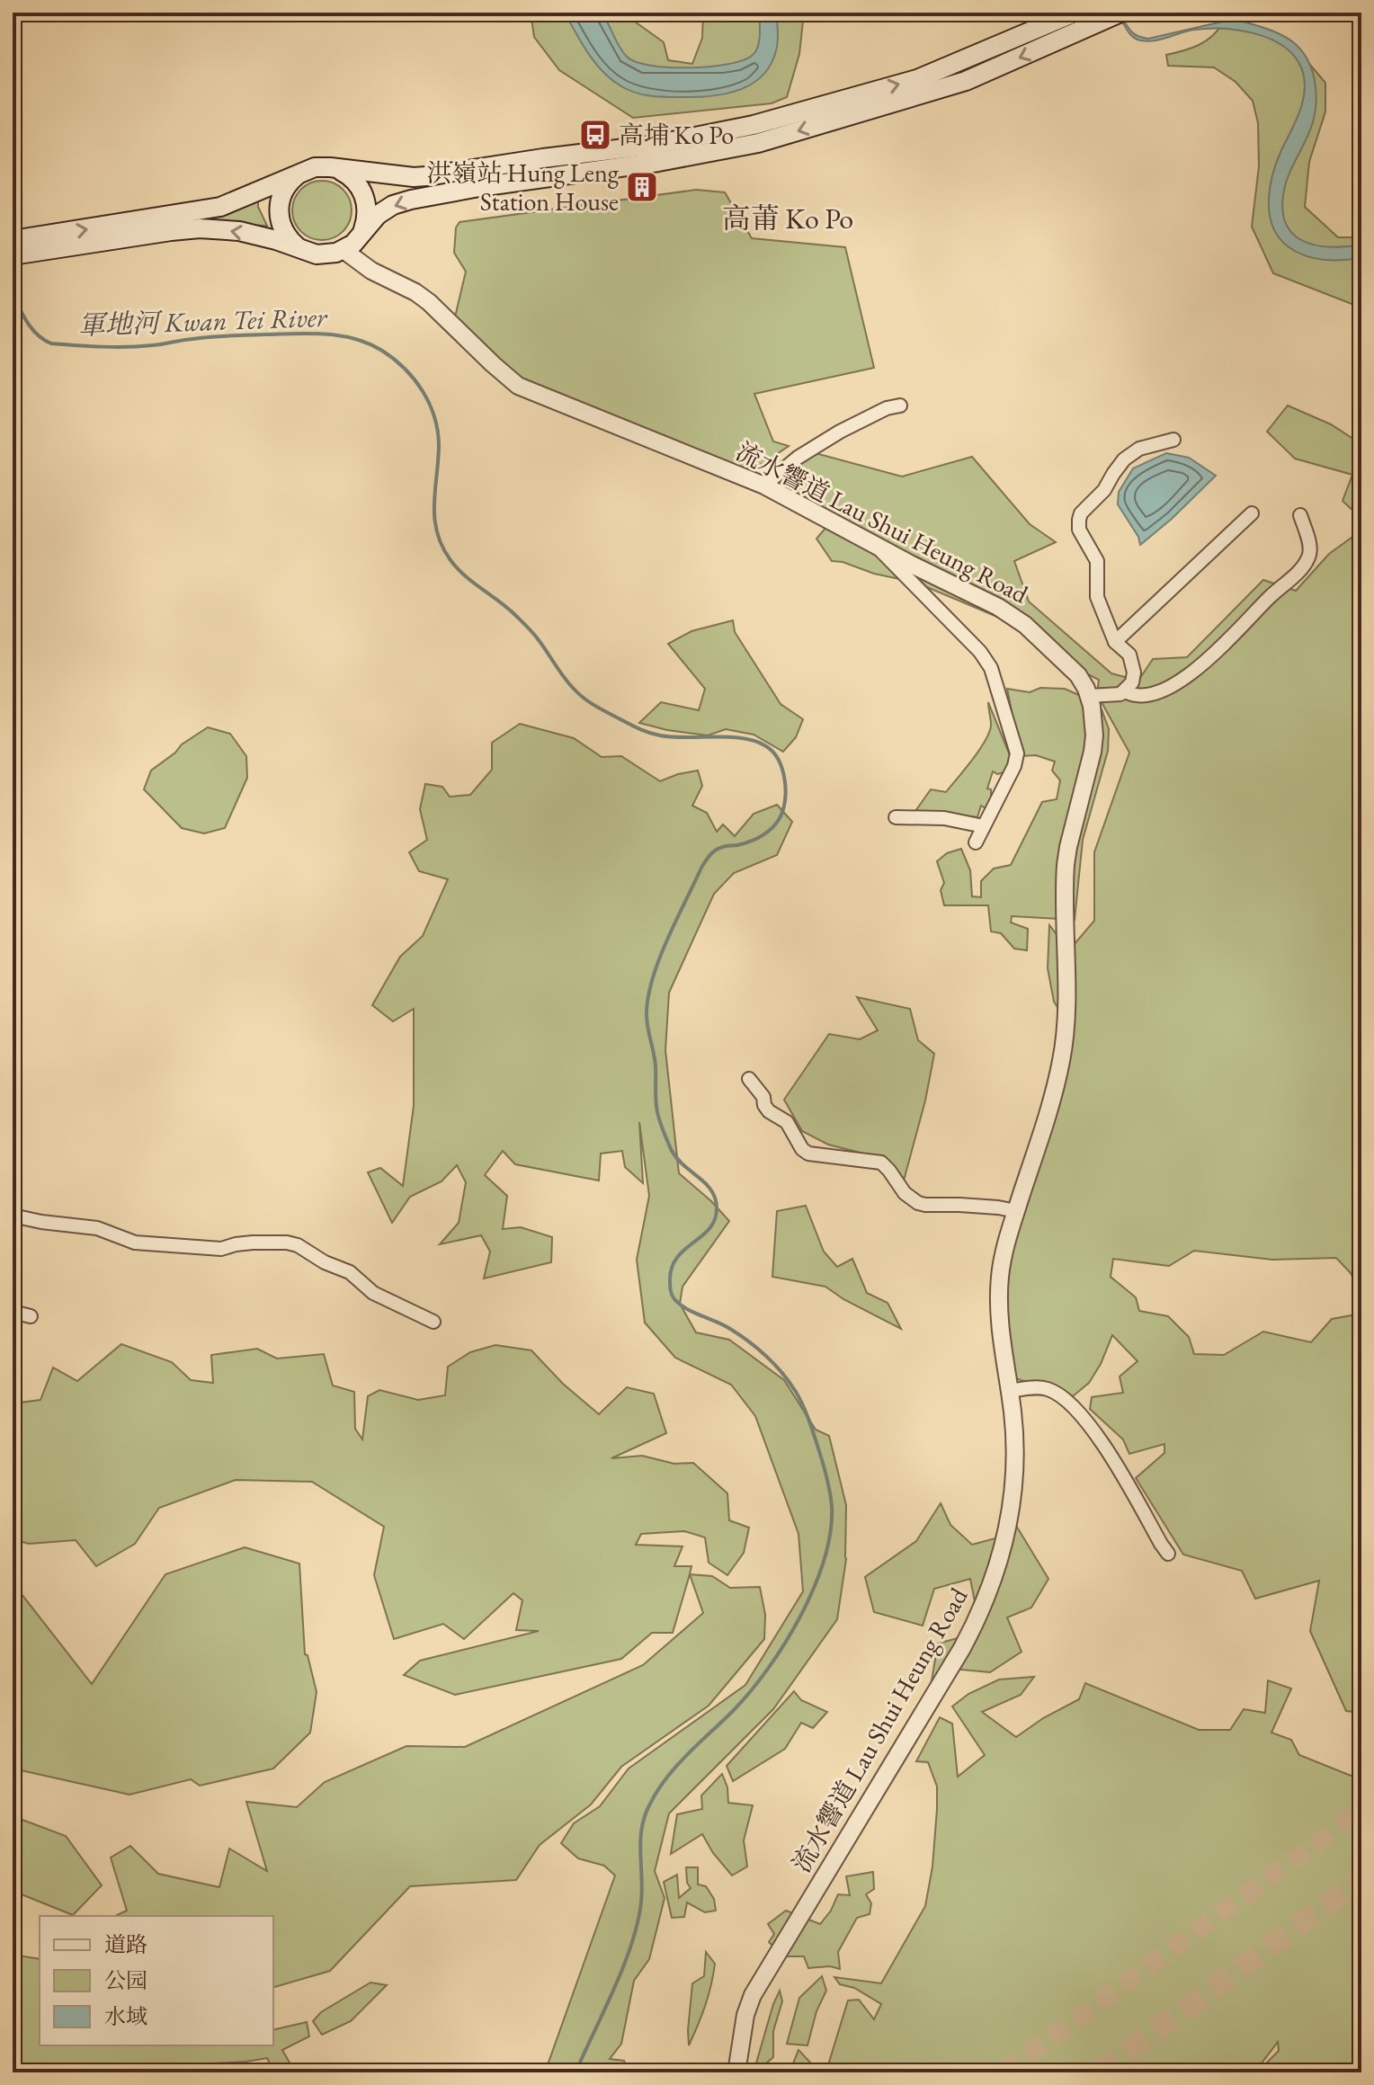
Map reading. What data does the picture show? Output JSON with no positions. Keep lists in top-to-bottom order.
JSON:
{
  "streets": {
    "street": ["流水響道 Lau Shui Heung Road"]
  },
  "districts": ["高莆 Ko Po"],
  "water": ["軍地河 Kwan Tei River"],
  "places": {
    "bus stop": ["高埔 Ko Po"],
    "building": ["洪嶺站 Hung Leng Station House"]
  },
  "legend": ["道路", "公园", "水域"]
}
